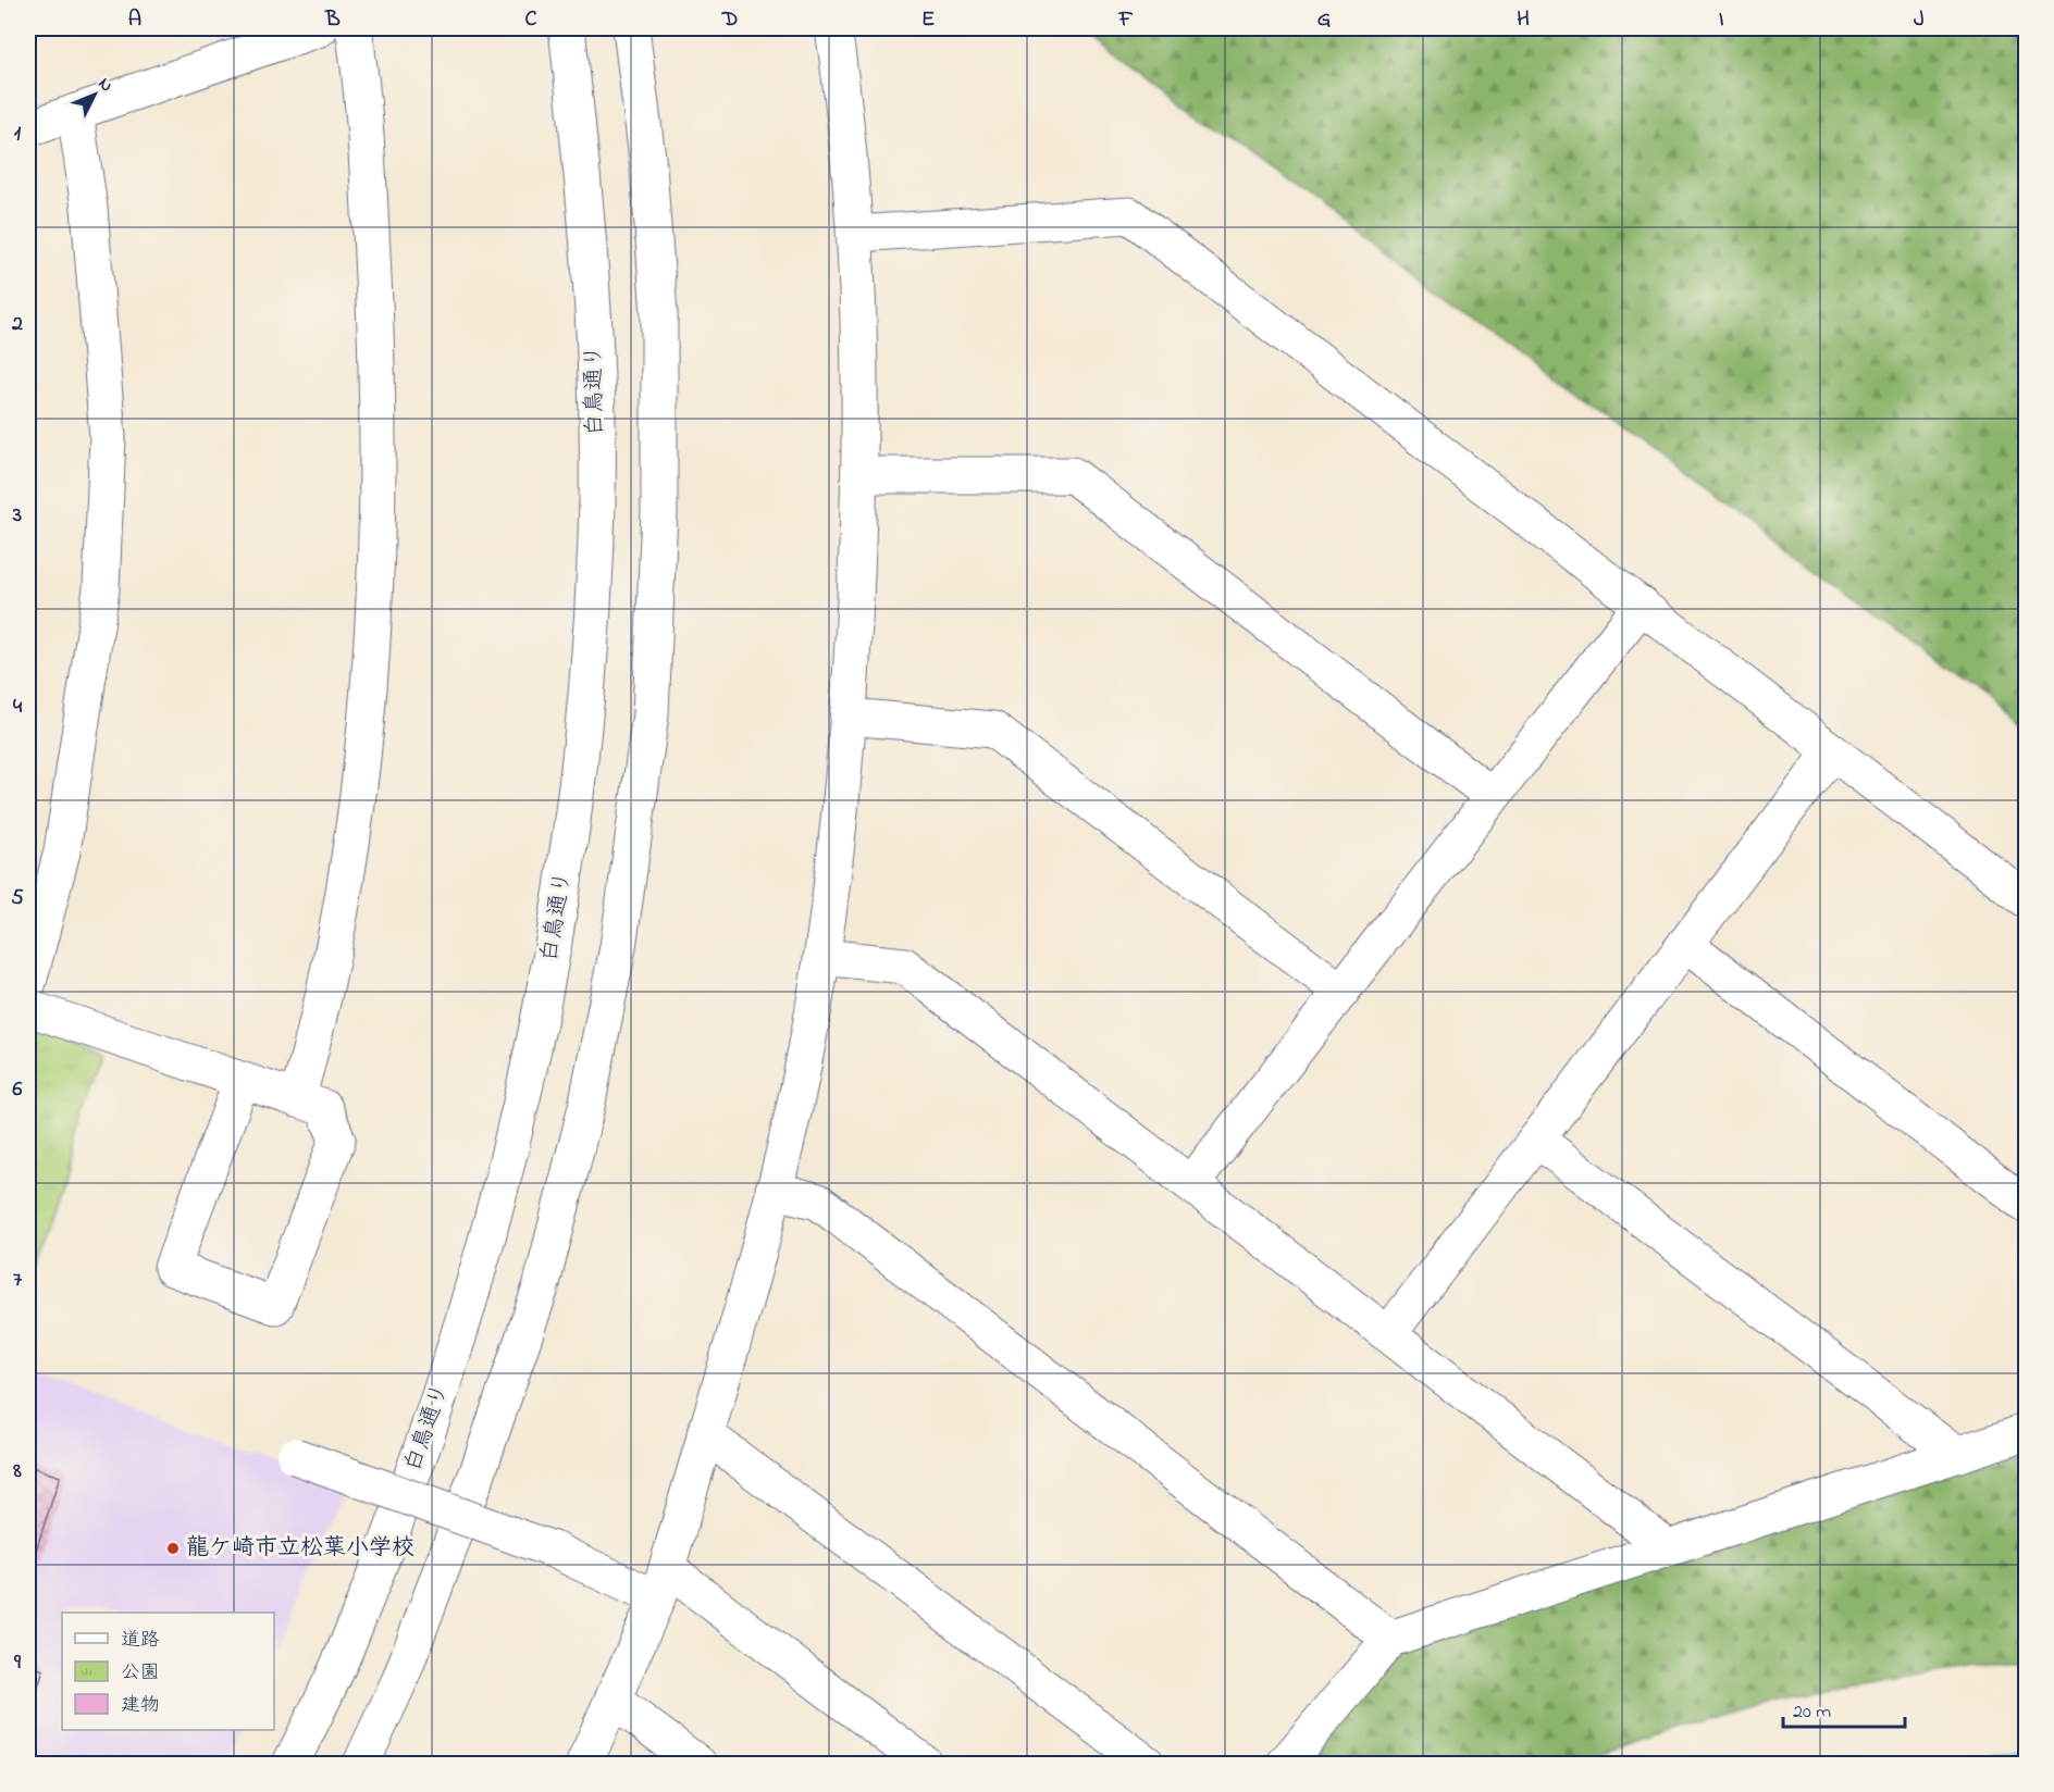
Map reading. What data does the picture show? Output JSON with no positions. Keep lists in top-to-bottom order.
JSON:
{
  "streets": {
    "street": ["白鳥通り"]
  },
  "places": ["龍ケ崎市立松葉小学校"],
  "legend": ["道路", "公園", "建物"],
  "scale_bar": "20 m",
  "north": "top right",
  "grid": {
    "columns": [
      "A",
      "B",
      "C",
      "D",
      "E",
      "F",
      "G",
      "H",
      "I",
      "J"
    ],
    "rows": [
      "1",
      "2",
      "3",
      "4",
      "5",
      "6",
      "7",
      "8",
      "9"
    ]
  }
}
